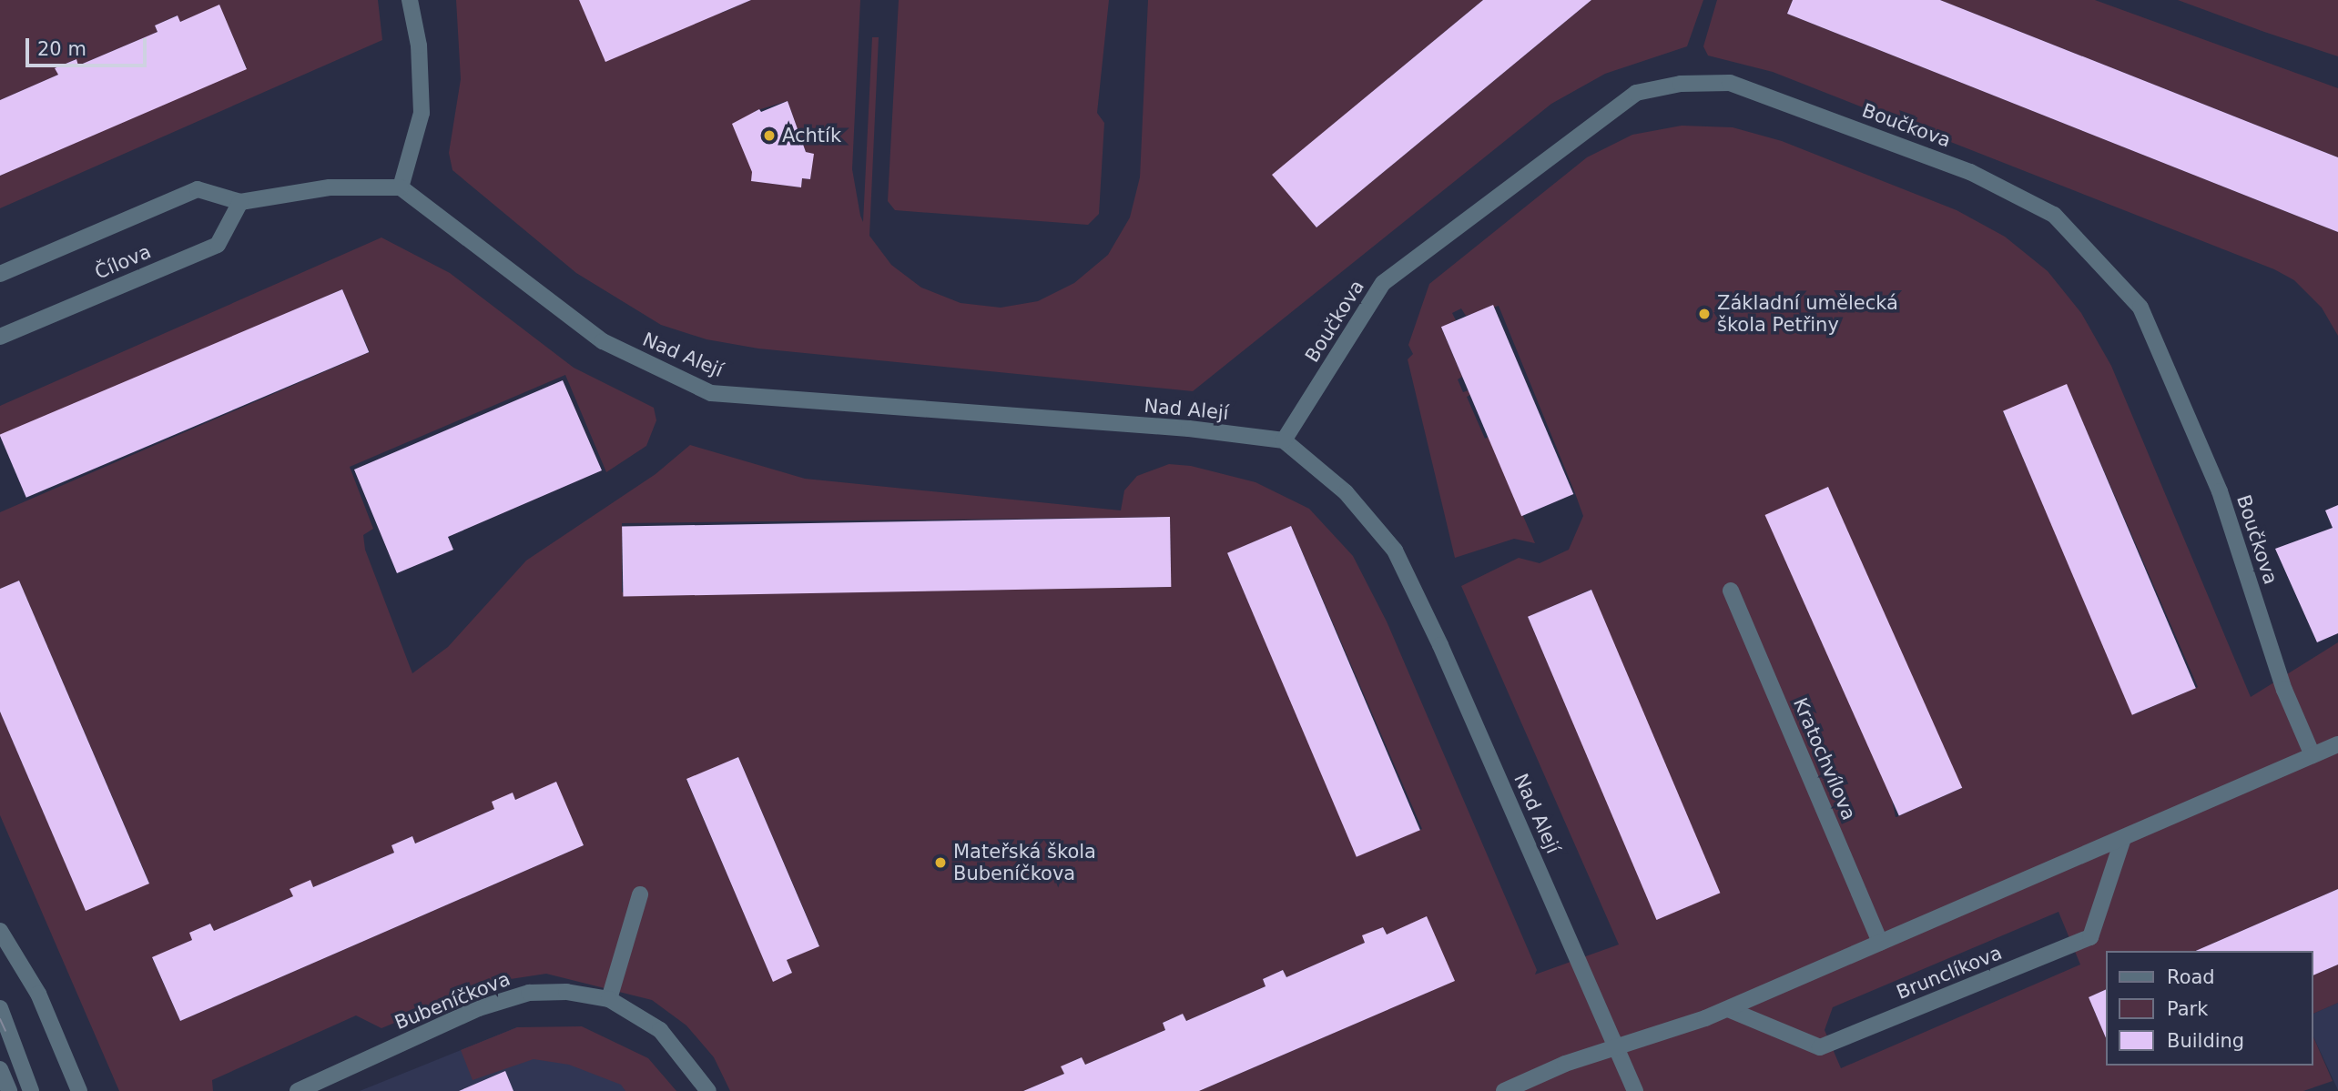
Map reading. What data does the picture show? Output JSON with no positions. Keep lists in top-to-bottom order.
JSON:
{
  "streets": {
    "street": [
      "Boučkova",
      "Čílova",
      "Nad Alejí",
      "Kratochvílova",
      "Brunclíkova",
      "Bubeníčkova"
    ]
  },
  "crossings": [
    ["Boučkova", "Nad Alejí"],
    ["Čílova", "Nad Alejí"]
  ],
  "places": ["Achtík", "Základní umělecká škola Petřiny", "Mateřská škola Bubeníčkova"],
  "legend": ["Road", "Park", "Building"],
  "scale_bar": "20 m"
}
